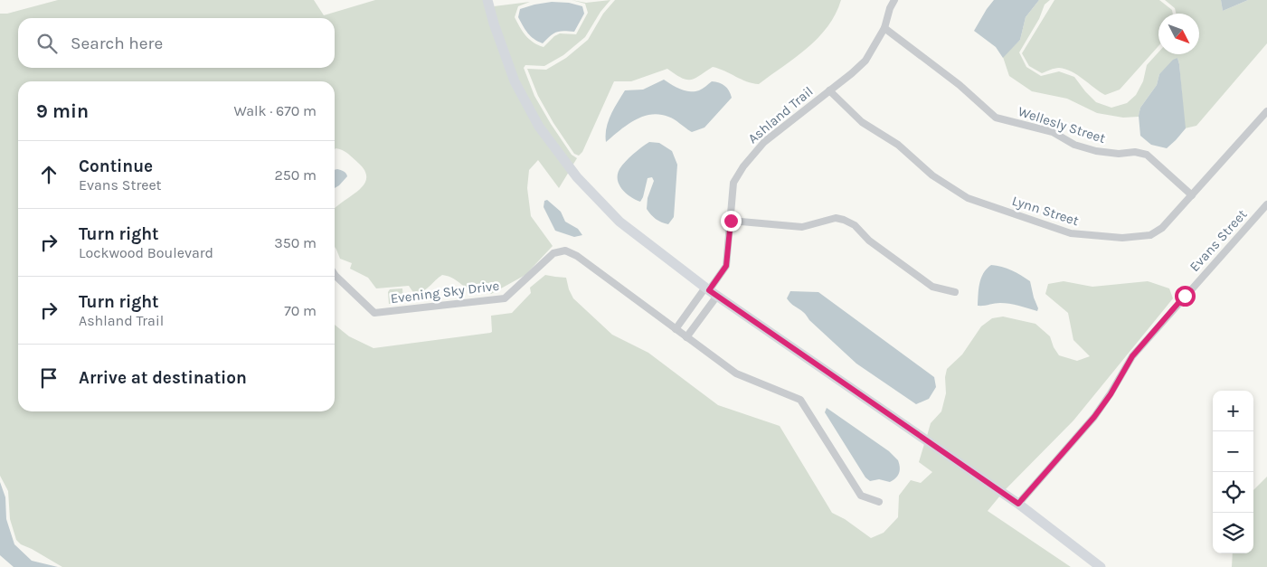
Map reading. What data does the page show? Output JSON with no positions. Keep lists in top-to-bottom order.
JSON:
{
  "streets": {
    "street": [
      "Ashland Trail",
      "Wellesly Street",
      "Lynn Street",
      "Evans Street",
      "Evening Sky Drive"
    ]
  },
  "crossings": [
    ["Ashland Trail", "Wellesly Street"],
    ["Ashland Trail", "Lynn Street"],
    ["Wellesly Street", "Lynn Street"]
  ],
  "north": "bottom right",
  "page": {
    "search": "Search here",
    "heading": ["9 min", "Walk · 670 m"],
    "list": [
      ["Continue", "Evans Street", "250 m"],
      ["Turn right", "Lockwood Boulevard", "350 m"],
      ["Turn right", "Ashland Trail", "70 m"],
      "Arrive at destination"
    ],
    "map_buttons": ["+", "−"]
  }
}
